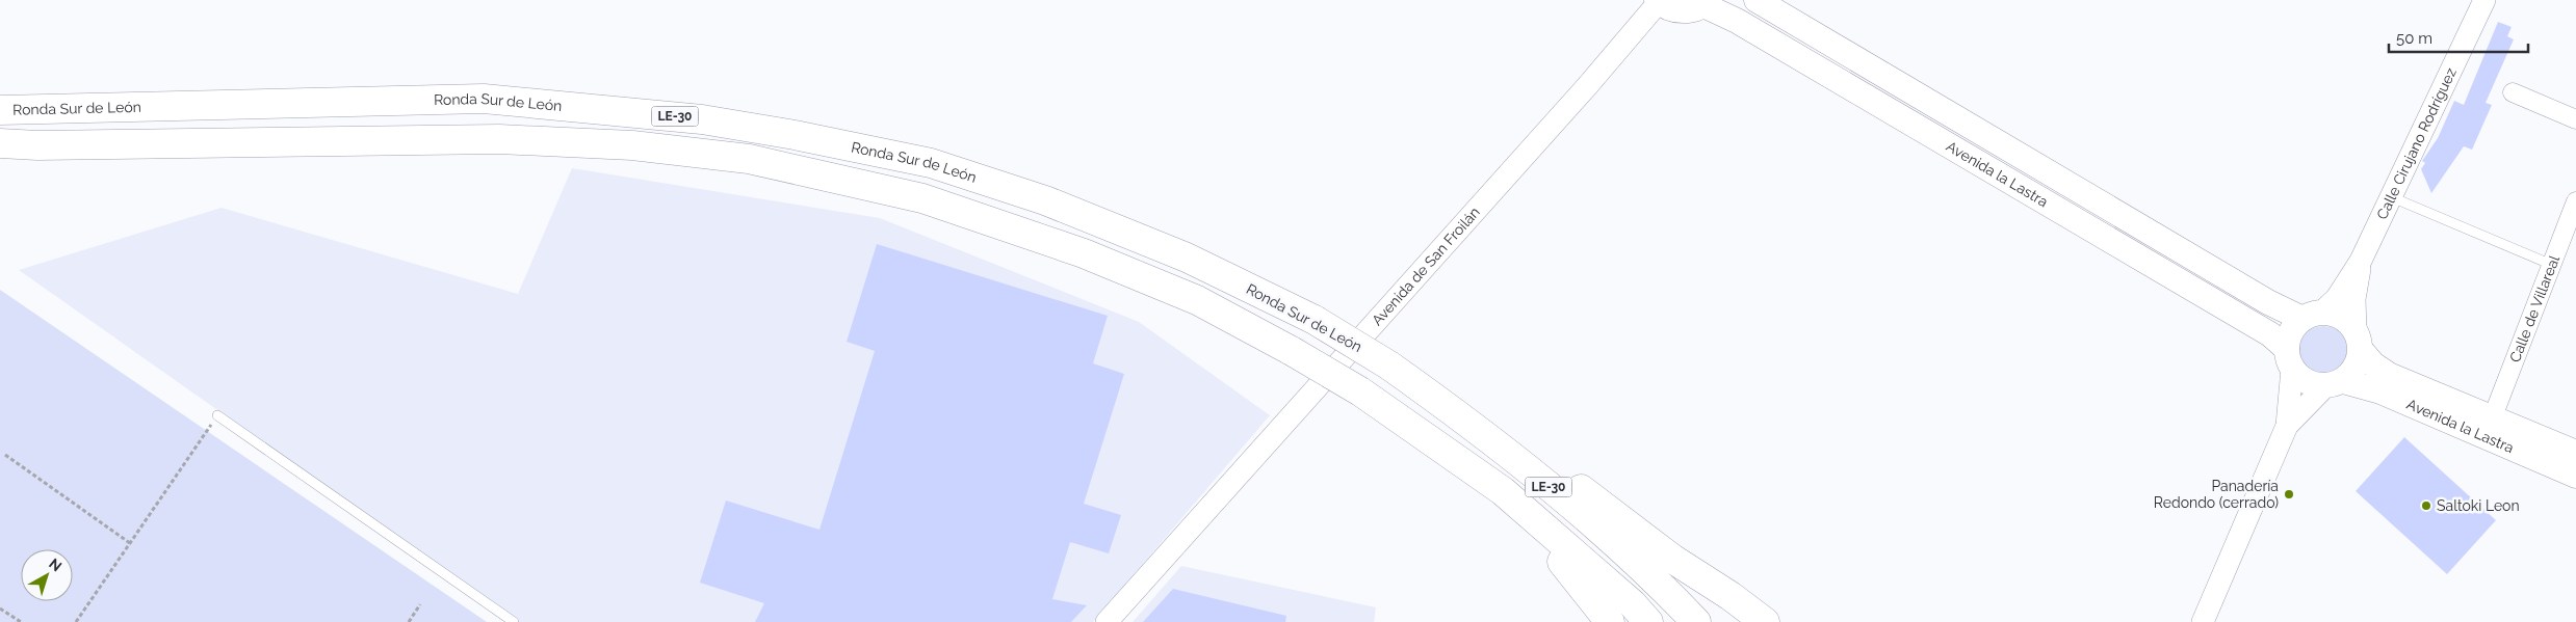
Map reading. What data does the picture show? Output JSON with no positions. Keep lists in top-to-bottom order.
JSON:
{
  "streets": {
    "highway": ["Ronda Sur de León", "LE-30"],
    "main road": ["Avenida la Lastra"],
    "street": ["Calle Cirujano Rodríguez", "Avenida de San Froilán", "Calle de Villareal"]
  },
  "crossings": [
    ["Calle Cirujano Rodríguez", "Avenida la Lastra"],
    ["Avenida la Lastra", "Calle de Villareal"]
  ],
  "places": ["Panadería Redondo (cerrado)", "Saltoki Leon"],
  "scale_bar": "50 m",
  "north": "top right"
}
